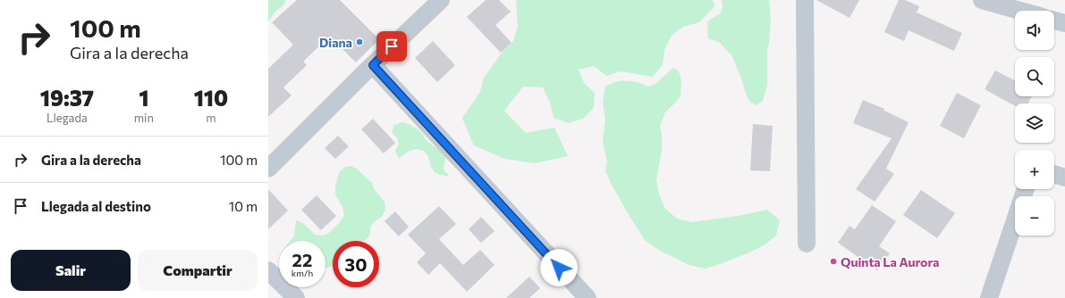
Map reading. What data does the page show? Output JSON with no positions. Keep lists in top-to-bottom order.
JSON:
{
  "places": ["Diana", "Quinta La Aurora"],
  "page": {
    "turn": ["100 m", "Gira a la derecha"],
    "map_buttons": ["+", "−"],
    "eta": [
      "19:37",
      "Llegada",
      "1",
      "min",
      "110",
      "m"
    ],
    "list": [
      {
        "name": "Gira a la derecha",
        "value": "100 m"
      },
      {
        "name": "Llegada al destino",
        "value": "10 m"
      }
    ],
    "speed": "22 km/h",
    "limit": "30",
    "buttons": ["Salir", "Compartir"]
  }
}
